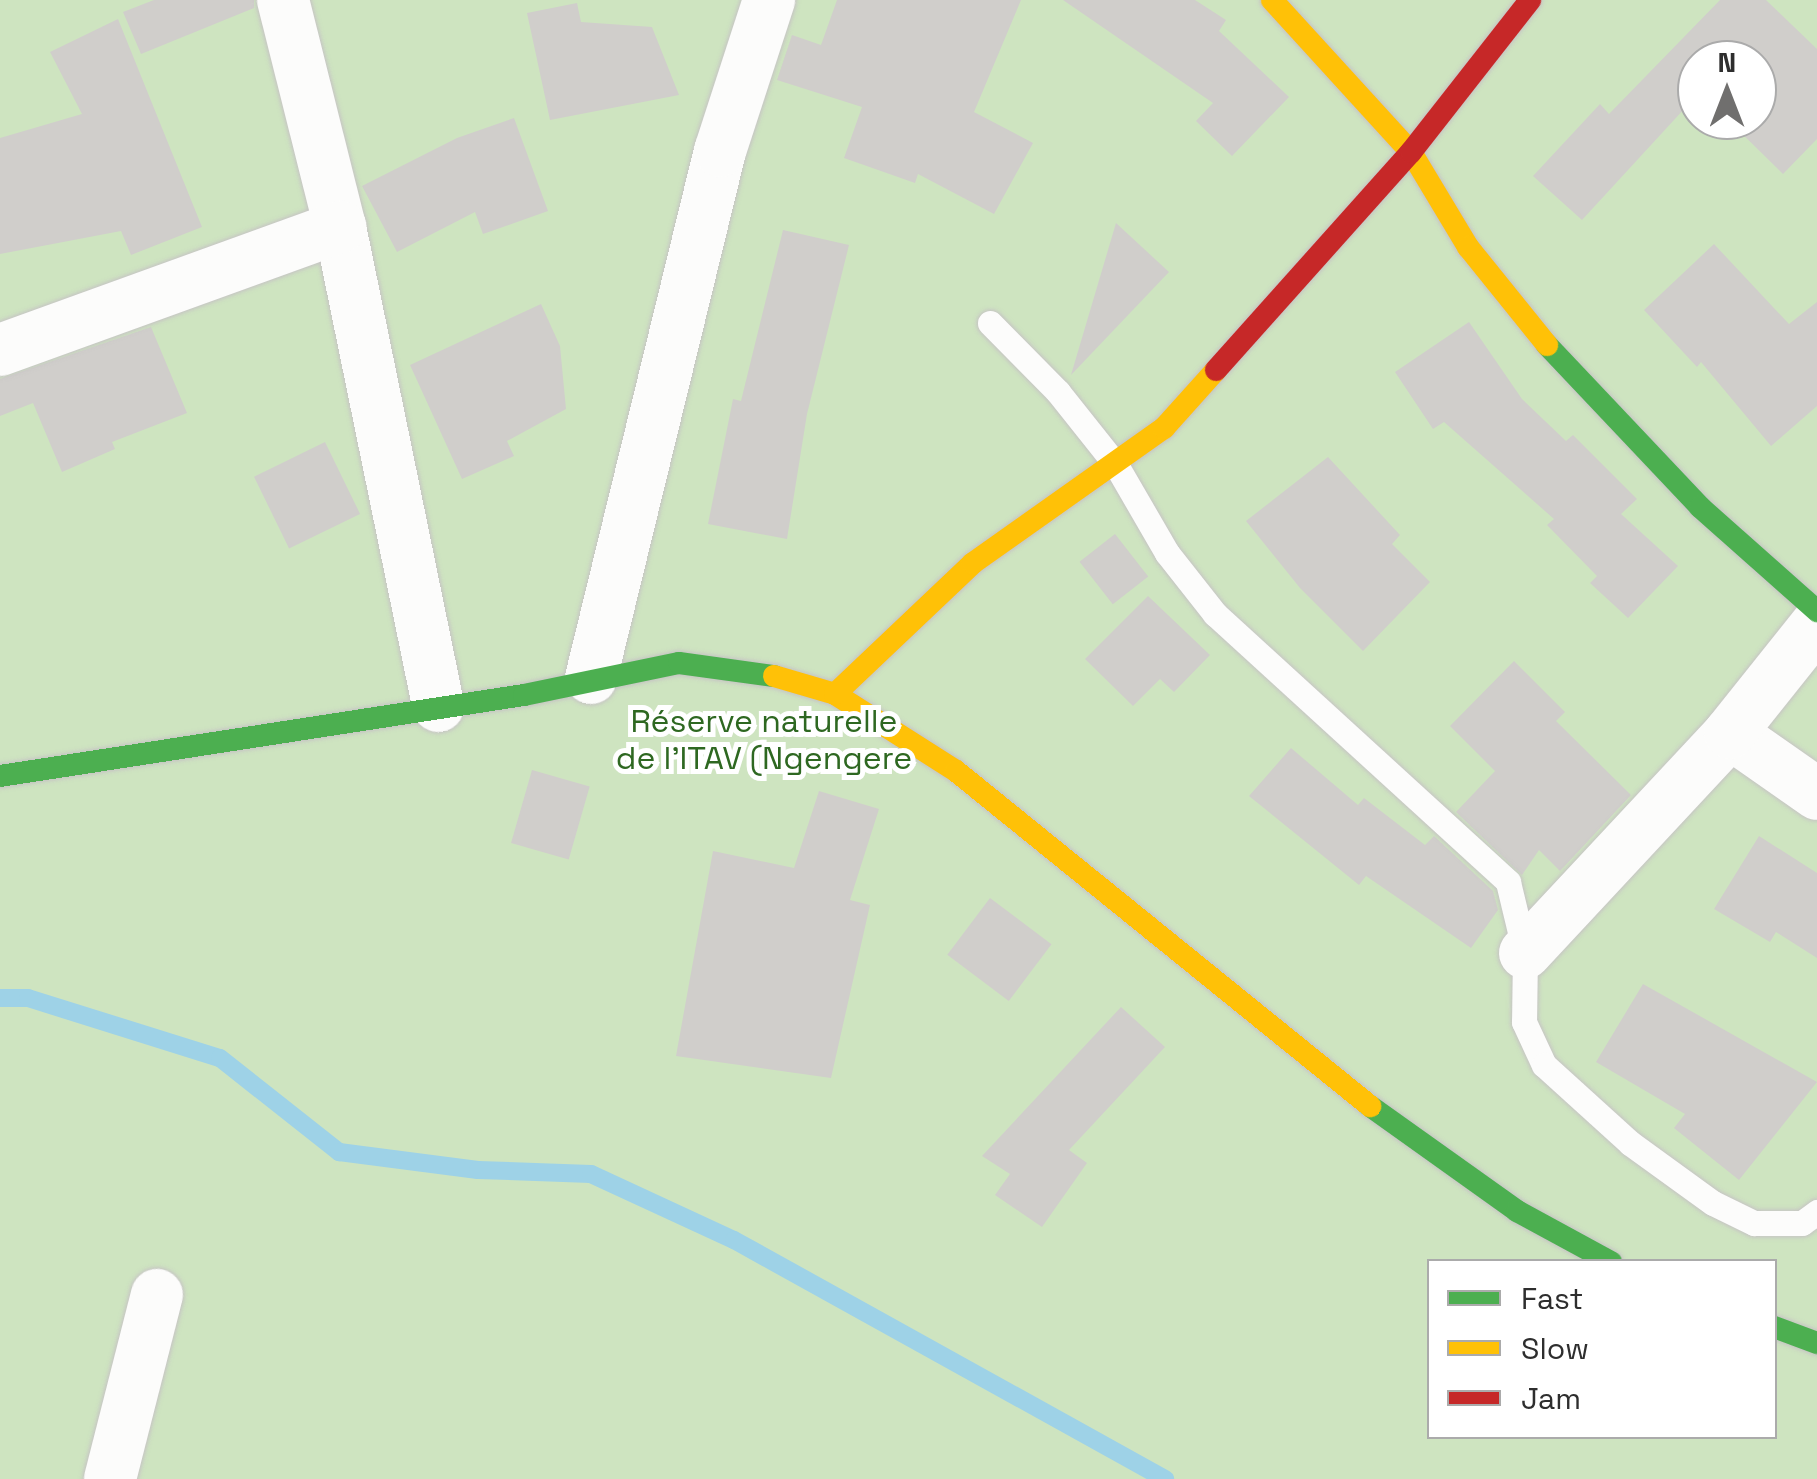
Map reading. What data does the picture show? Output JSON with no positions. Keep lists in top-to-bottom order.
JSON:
{
  "parks": ["Réserve naturelle de l'ITAV (Ngengere"],
  "legend": ["Fast", "Slow", "Jam"],
  "north": "top"
}
